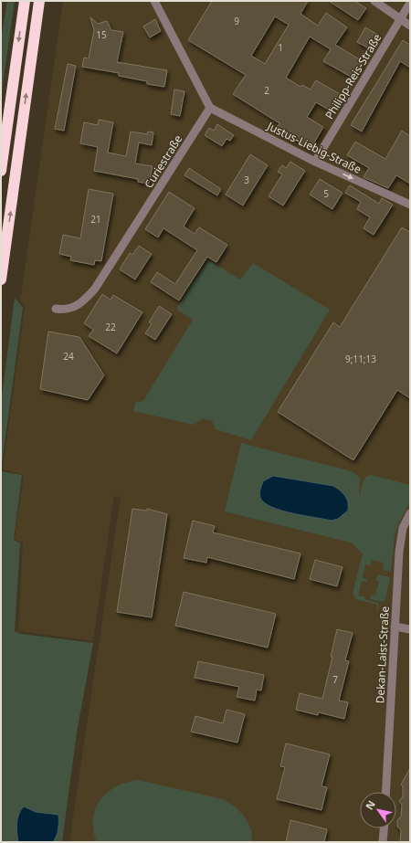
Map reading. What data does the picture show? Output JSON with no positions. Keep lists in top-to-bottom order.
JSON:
{
  "streets": {
    "street": [
      "Philipp-Reis-Straße",
      "Justus-Liebig-Straße",
      "Curiestraße",
      "Dekan-Laist-Straße"
    ]
  },
  "crossings": [
    ["Philipp-Reis-Straße", "Justus-Liebig-Straße"],
    ["Justus-Liebig-Straße", "Curiestraße"]
  ],
  "one_way": ["Justus-Liebig-Straße"],
  "house_numbers": [
    "9",
    "15",
    "1",
    "2",
    "3",
    "5",
    "21",
    "22",
    "24",
    "9;11;13",
    "7"
  ],
  "north": "top left"
}
